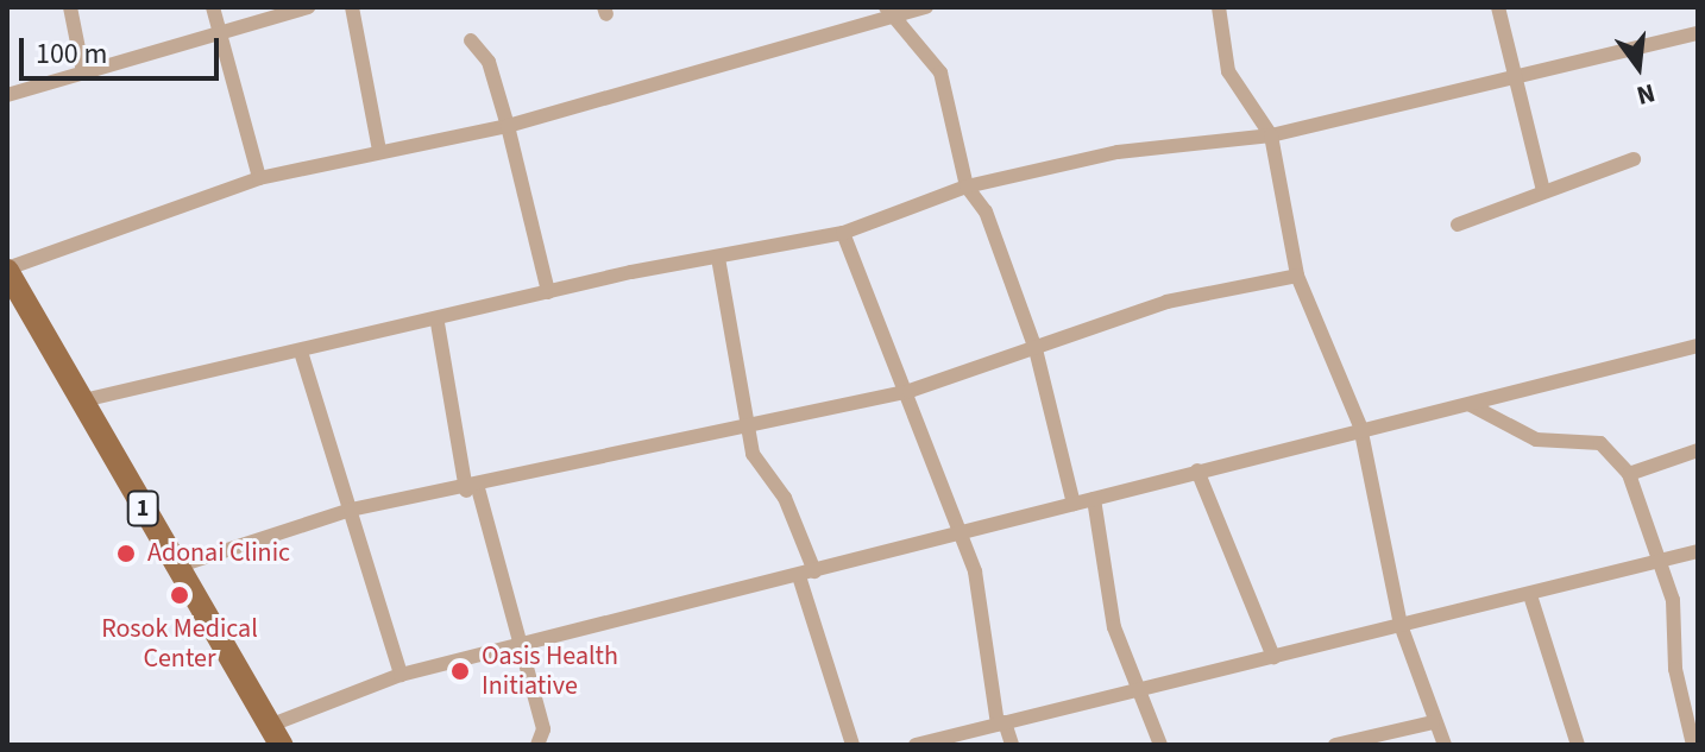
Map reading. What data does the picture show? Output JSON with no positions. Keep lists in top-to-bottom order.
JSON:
{
  "streets": {
    "main road": ["1"]
  },
  "places": ["Adonai Clinic", "Rosok Medical Center", "Oasis Health Initiative"],
  "scale_bar": "100 m",
  "north": "bottom"
}
